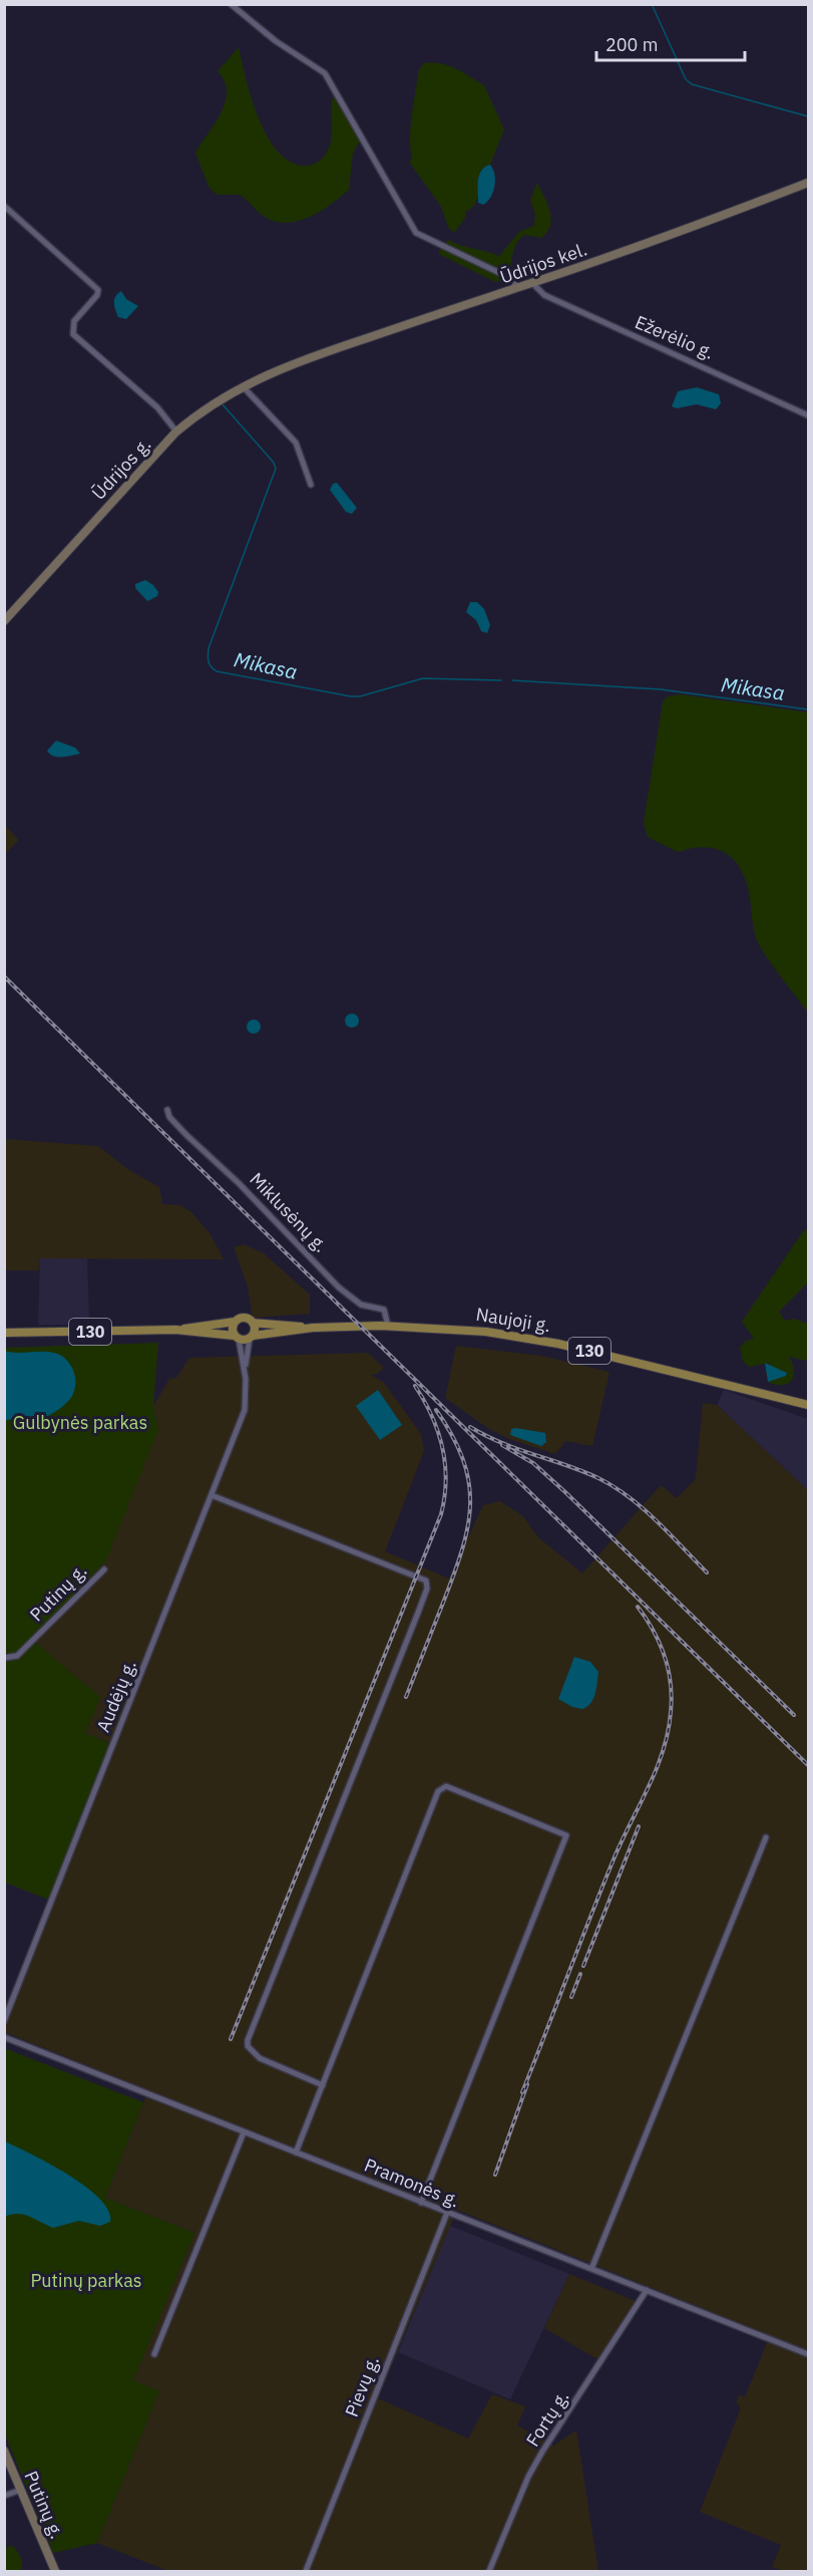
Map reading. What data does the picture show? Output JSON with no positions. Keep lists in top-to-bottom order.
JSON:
{
  "streets": {
    "main road": [
      "Ūdrijos kel.",
      "Ūdrijos g.",
      "Naujoji g.",
      "130",
      "Putinų g."
    ],
    "street": [
      "Ežerėlio g.",
      "Miklusėnų g.",
      "Audėjų g.",
      "Pramonės g.",
      "Pievų g.",
      "Fortų g."
    ]
  },
  "crossings": [
    ["Ūdrijos kel.", "Ežerėlio g."],
    ["Ūdrijos kel.", "Ūdrijos g."],
    ["Miklusėnų g.", "Naujoji g."],
    ["Naujoji g.", "130"],
    ["Naujoji g.", "Audėjų g."],
    ["130", "Audėjų g."],
    ["Pramonės g.", "Pievų g."],
    ["Pramonės g.", "Fortų g."]
  ],
  "water": ["Mikasa"],
  "parks": ["Gulbynės parkas", "Putinų parkas"],
  "scale_bar": "200 m"
}
